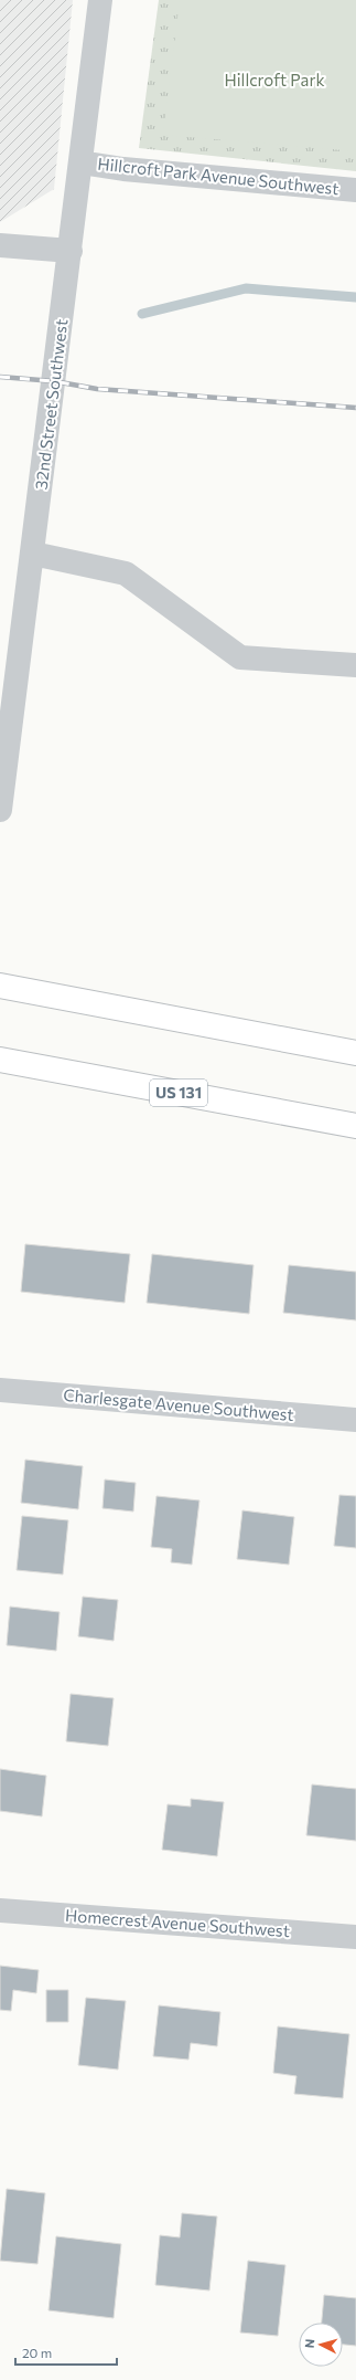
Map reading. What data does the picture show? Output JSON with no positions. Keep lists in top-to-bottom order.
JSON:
{
  "streets": {
    "highway": ["US 131"],
    "street": [
      "Hillcroft Park Avenue Southwest",
      "32nd Street Southwest",
      "Charlesgate Avenue Southwest",
      "Homecrest Avenue Southwest"
    ]
  },
  "crossings": [
    ["Hillcroft Park Avenue Southwest", "32nd Street Southwest"]
  ],
  "parks": ["Hillcroft Park"],
  "scale_bar": "20 m",
  "north": "left"
}
